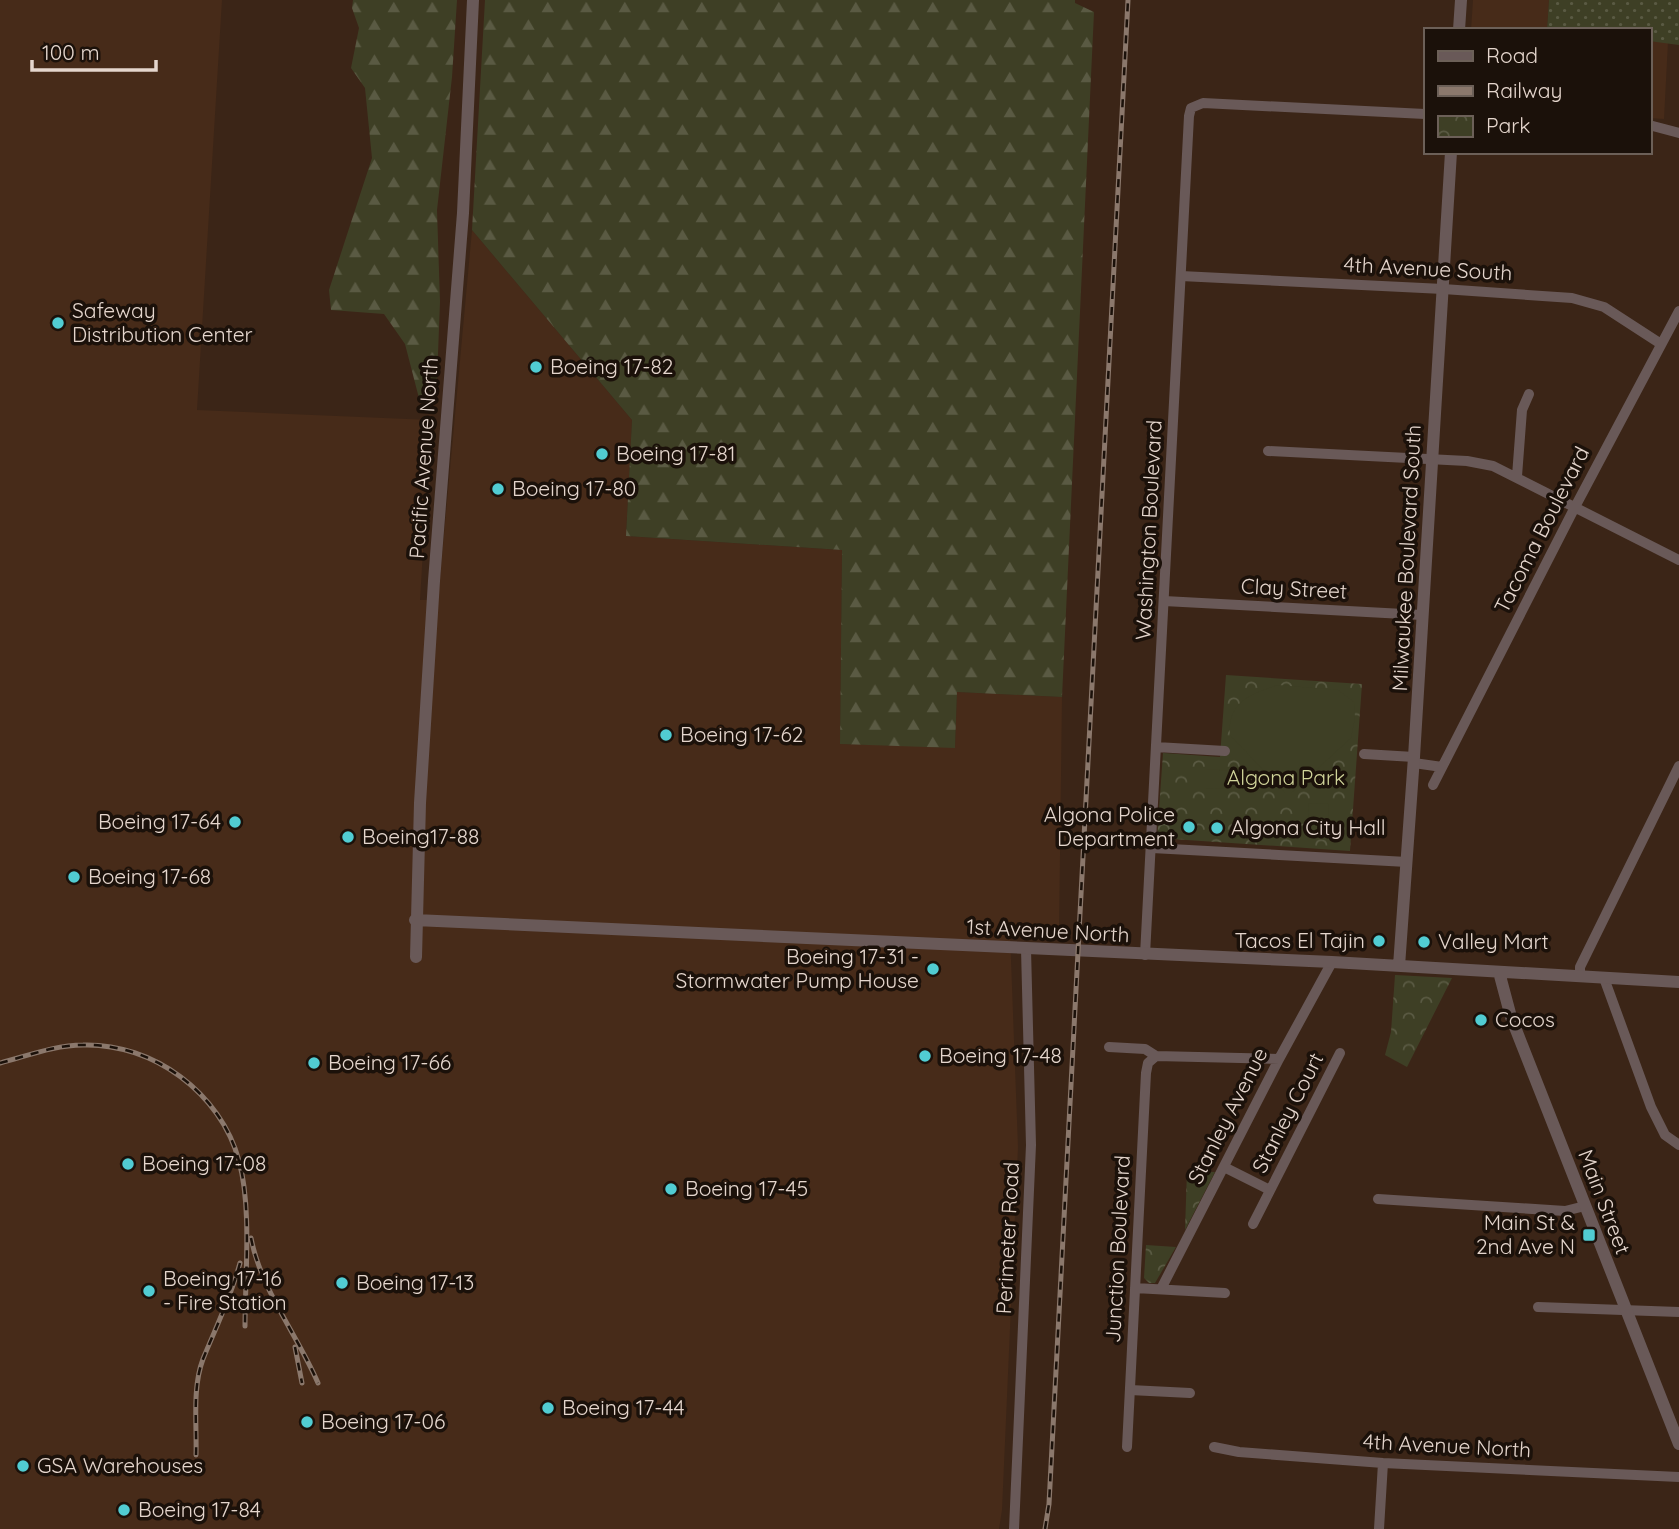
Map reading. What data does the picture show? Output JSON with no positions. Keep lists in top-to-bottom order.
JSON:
{
  "streets": {
    "street": [
      "4th Avenue South",
      "Pacific Avenue North",
      "Washington Boulevard",
      "Tacoma Boulevard",
      "Milwaukee Boulevard South",
      "Clay Street",
      "1st Avenue North",
      "Stanley Court",
      "Stanley Avenue",
      "Main Street",
      "Perimeter Road",
      "Junction Boulevard",
      "4th Avenue North"
    ]
  },
  "crossings": [
    ["4th Avenue South", "Washington Boulevard"],
    ["4th Avenue South", "Tacoma Boulevard"],
    ["4th Avenue South", "Milwaukee Boulevard South"],
    ["Pacific Avenue North", "1st Avenue North"],
    ["Washington Boulevard", "Clay Street"],
    ["Washington Boulevard", "1st Avenue North"],
    ["Milwaukee Boulevard South", "Clay Street"],
    ["Milwaukee Boulevard South", "1st Avenue North"],
    ["1st Avenue North", "Stanley Avenue"],
    ["1st Avenue North", "Main Street"],
    ["1st Avenue North", "Perimeter Road"],
    ["Stanley Court", "Stanley Avenue"]
  ],
  "parks": ["Algona Park"],
  "places": {
    "other": [
      "Safeway Distribution Center",
      "Boeing 17-82",
      "Boeing 17-81",
      "Boeing 17-80",
      "Boeing 17-62",
      "Boeing 17-64",
      "Algona Police Department",
      "Algona City Hall",
      "Boeing17-88",
      "Boeing 17-68",
      "Tacos El Tajin",
      "Valley Mart",
      "Boeing 17-31 - Stormwater Pump House",
      "Cocos",
      "Boeing 17-48",
      "Boeing 17-66",
      "Boeing 17-08",
      "Boeing 17-45",
      "Boeing 17-13",
      "Boeing 17-16 - Fire Station",
      "Boeing 17-44",
      "Boeing 17-06",
      "GSA Warehouses",
      "Boeing 17-84"
    ],
    "transit": ["Main St & 2nd Ave N"]
  },
  "legend": ["Road", "Railway", "Park"],
  "scale_bar": "100 m"
}
